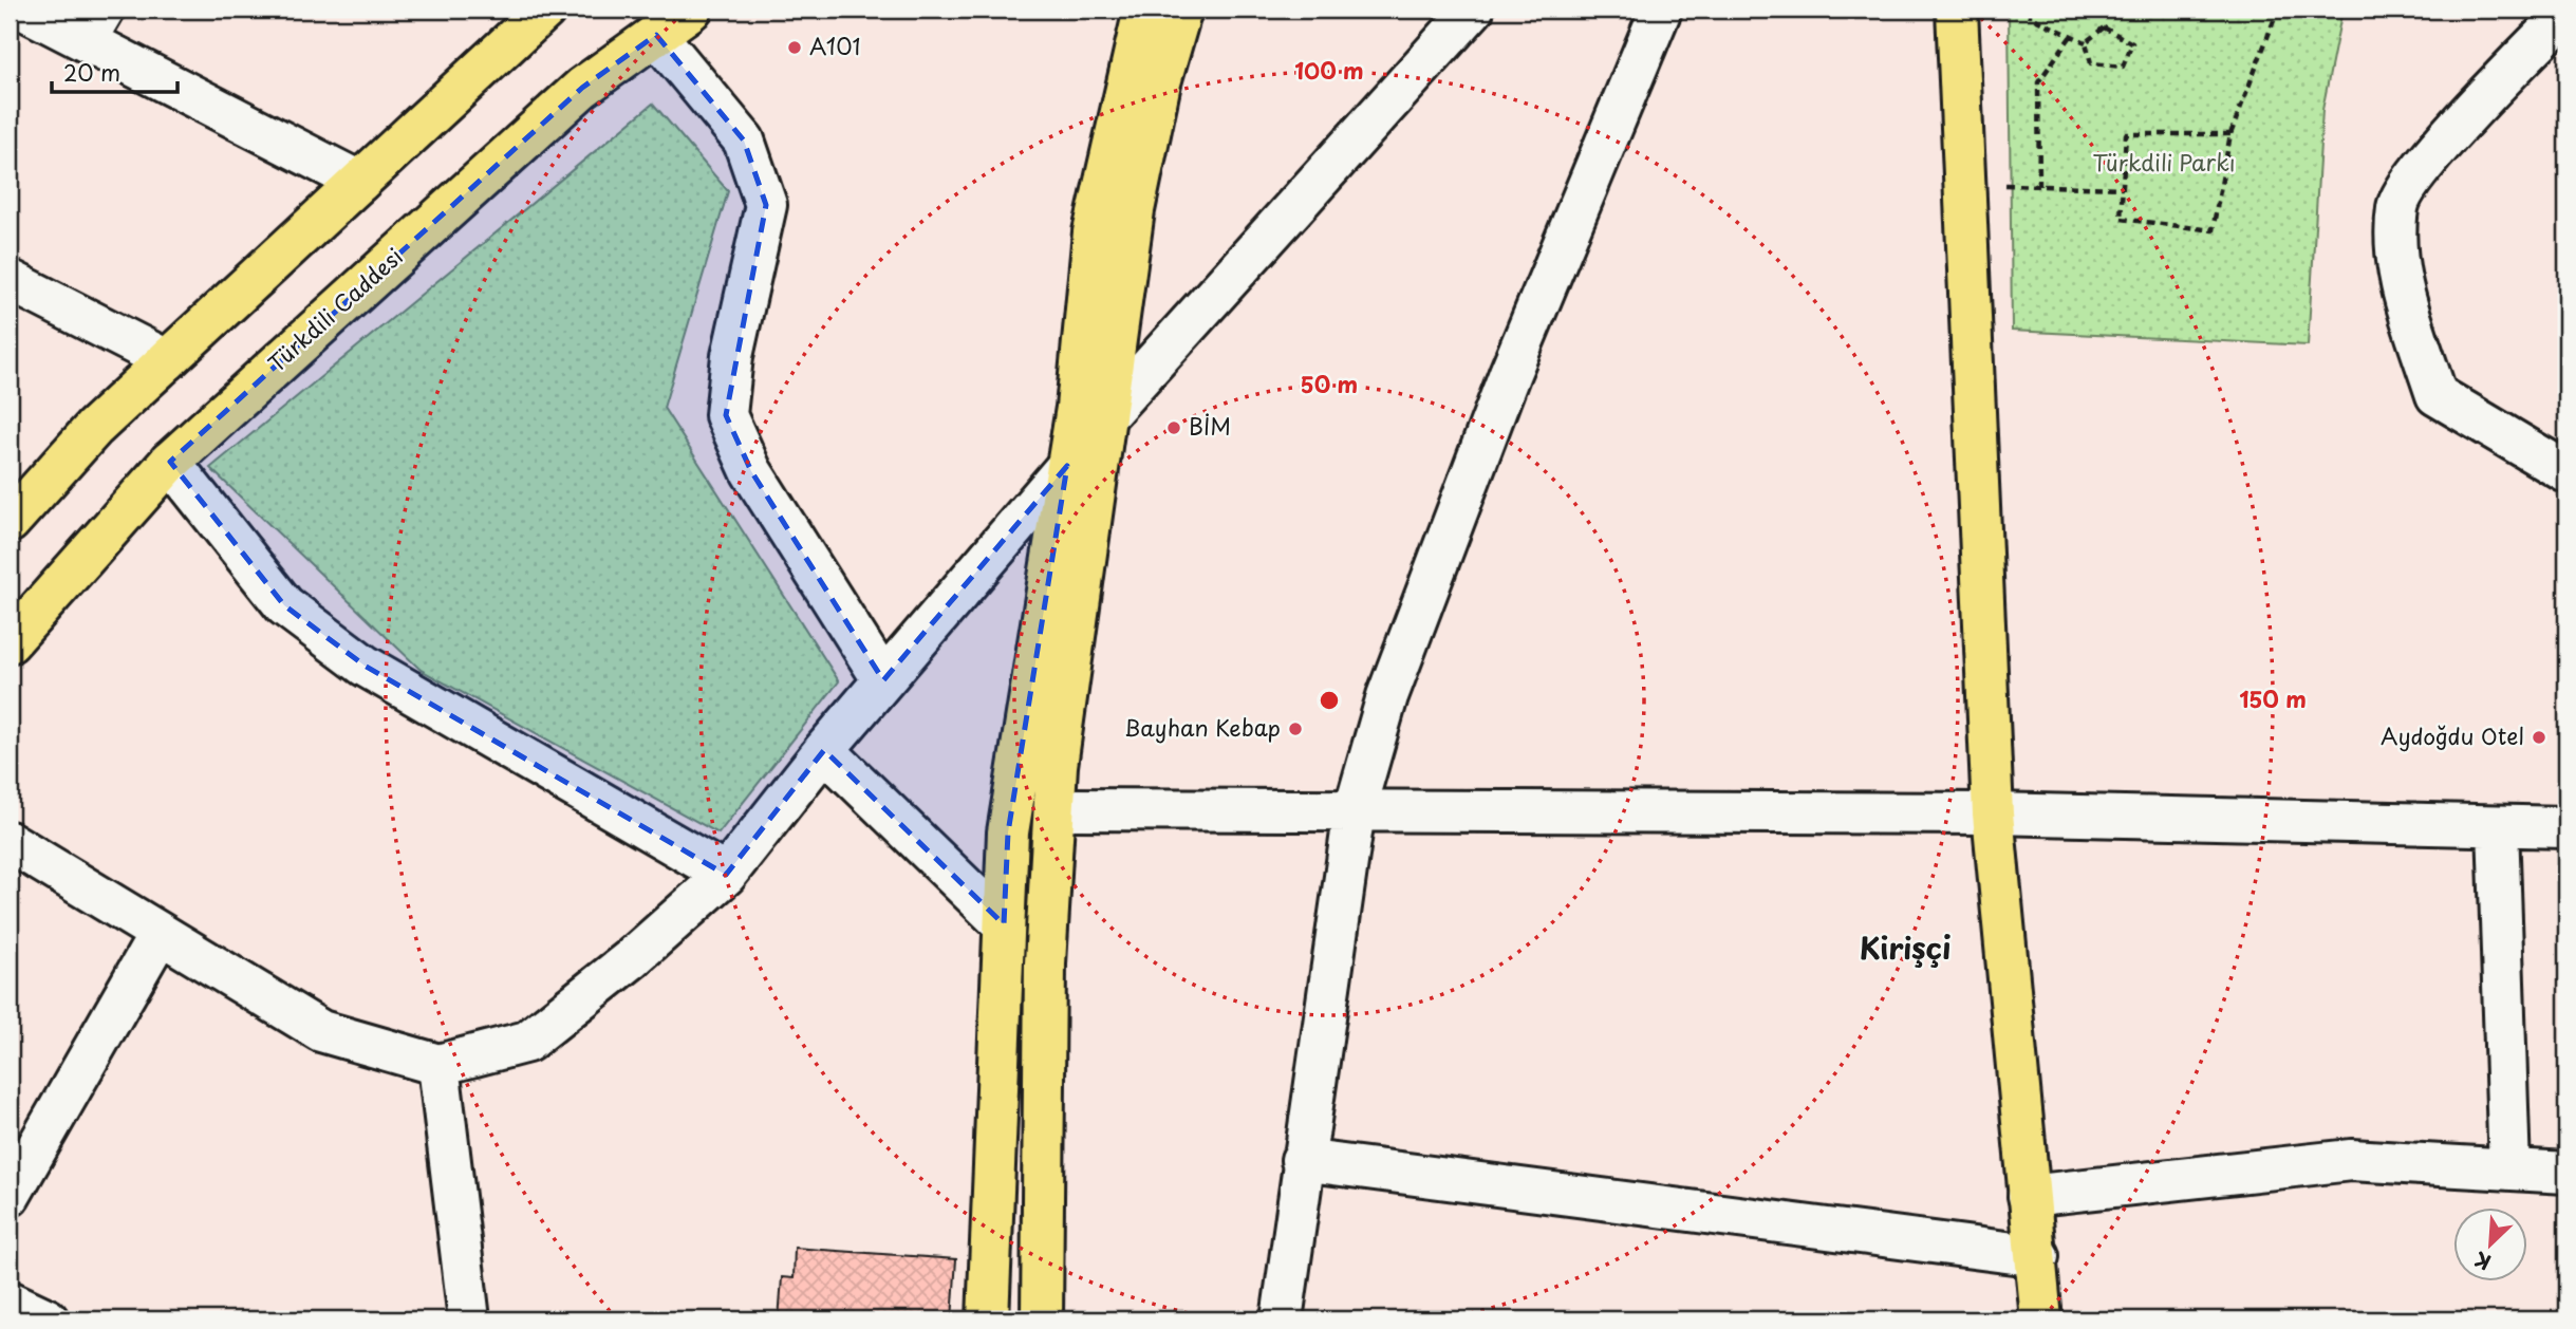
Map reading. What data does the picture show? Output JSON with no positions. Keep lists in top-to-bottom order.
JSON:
{
  "streets": {
    "main road": ["Türkdili Caddesi"]
  },
  "districts": ["Kirişçi"],
  "parks": ["Türkdili Parkı"],
  "places": [
    "A101",
    "BİM",
    "Bayhan Kebap",
    "Aydoğdu Otel"
  ],
  "scale_bar": "20 m",
  "north": "bottom left",
  "rings": ["100 m", "50 m", "150 m"]
}
